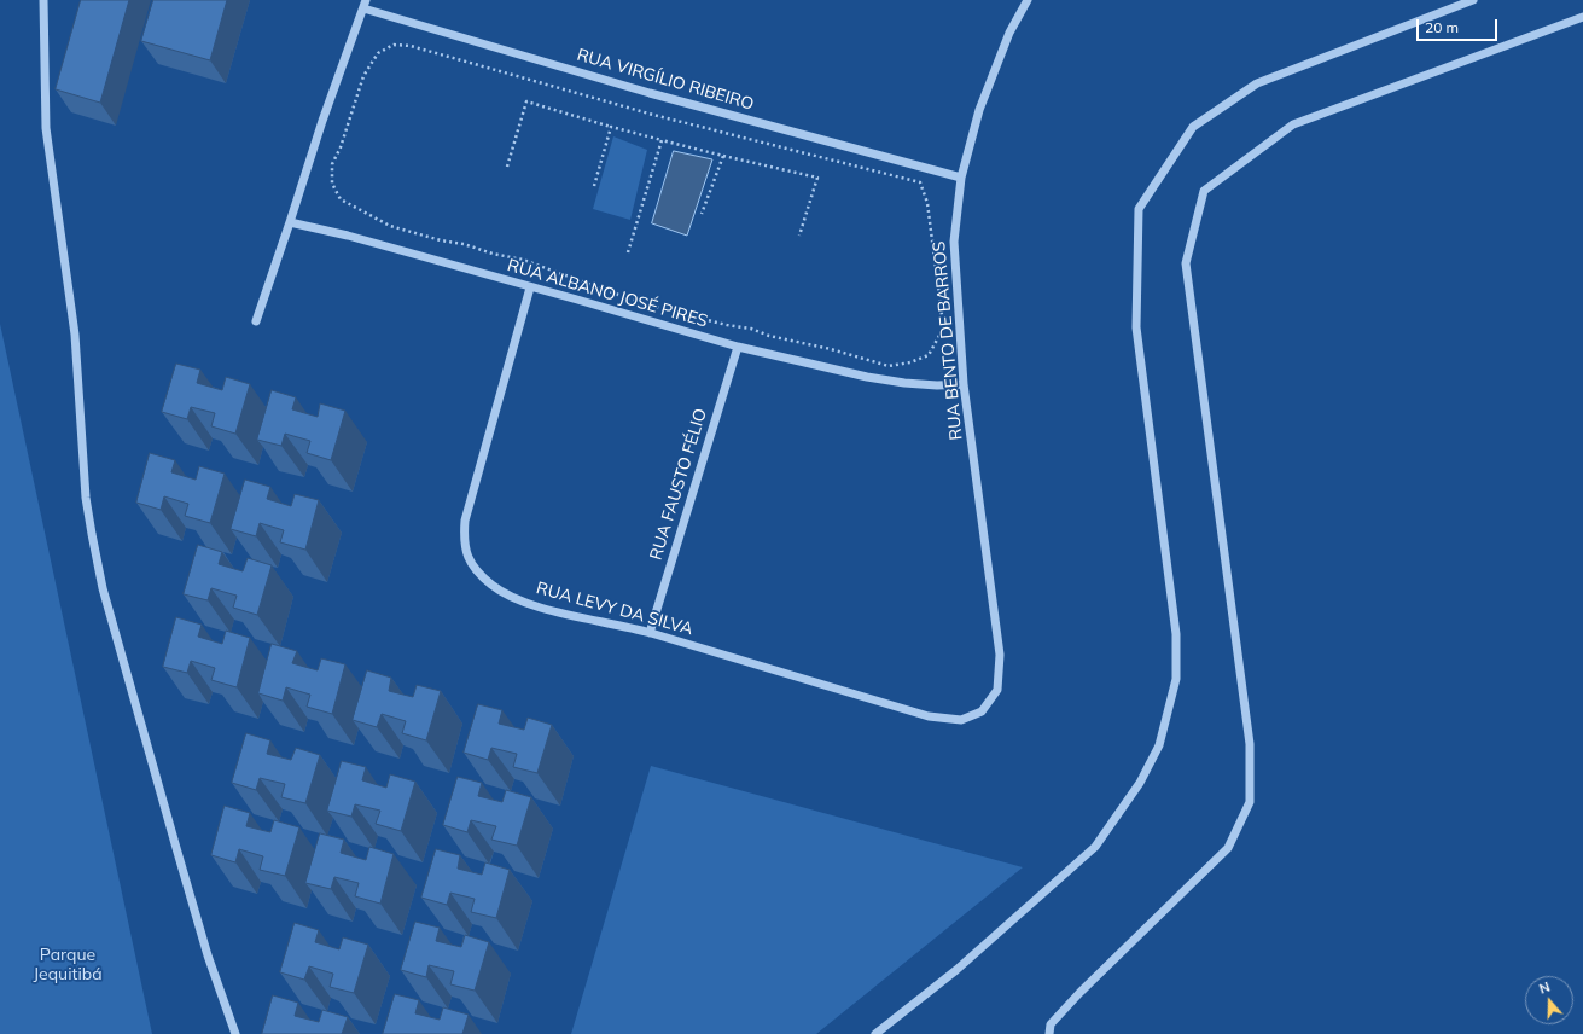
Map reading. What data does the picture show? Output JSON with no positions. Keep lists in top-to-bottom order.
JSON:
{
  "streets": {
    "street": [
      "RUA VIRGÍLIO RIBEIRO",
      "RUA ALBANO JOSÉ PIRES",
      "RUA BENTO DE BARROS",
      "RUA FAUSTO FÉLIO",
      "RUA LEVY DA SILVA"
    ]
  },
  "crossings": [
    ["RUA VIRGÍLIO RIBEIRO", "RUA BENTO DE BARROS"],
    ["RUA ALBANO JOSÉ PIRES", "RUA BENTO DE BARROS"],
    ["RUA ALBANO JOSÉ PIRES", "RUA FAUSTO FÉLIO"],
    ["RUA ALBANO JOSÉ PIRES", "RUA LEVY DA SILVA"],
    ["RUA BENTO DE BARROS", "RUA LEVY DA SILVA"],
    ["RUA FAUSTO FÉLIO", "RUA LEVY DA SILVA"]
  ],
  "parks": ["Parque Jequitibá"],
  "scale_bar": "20 m",
  "north": "top"
}
